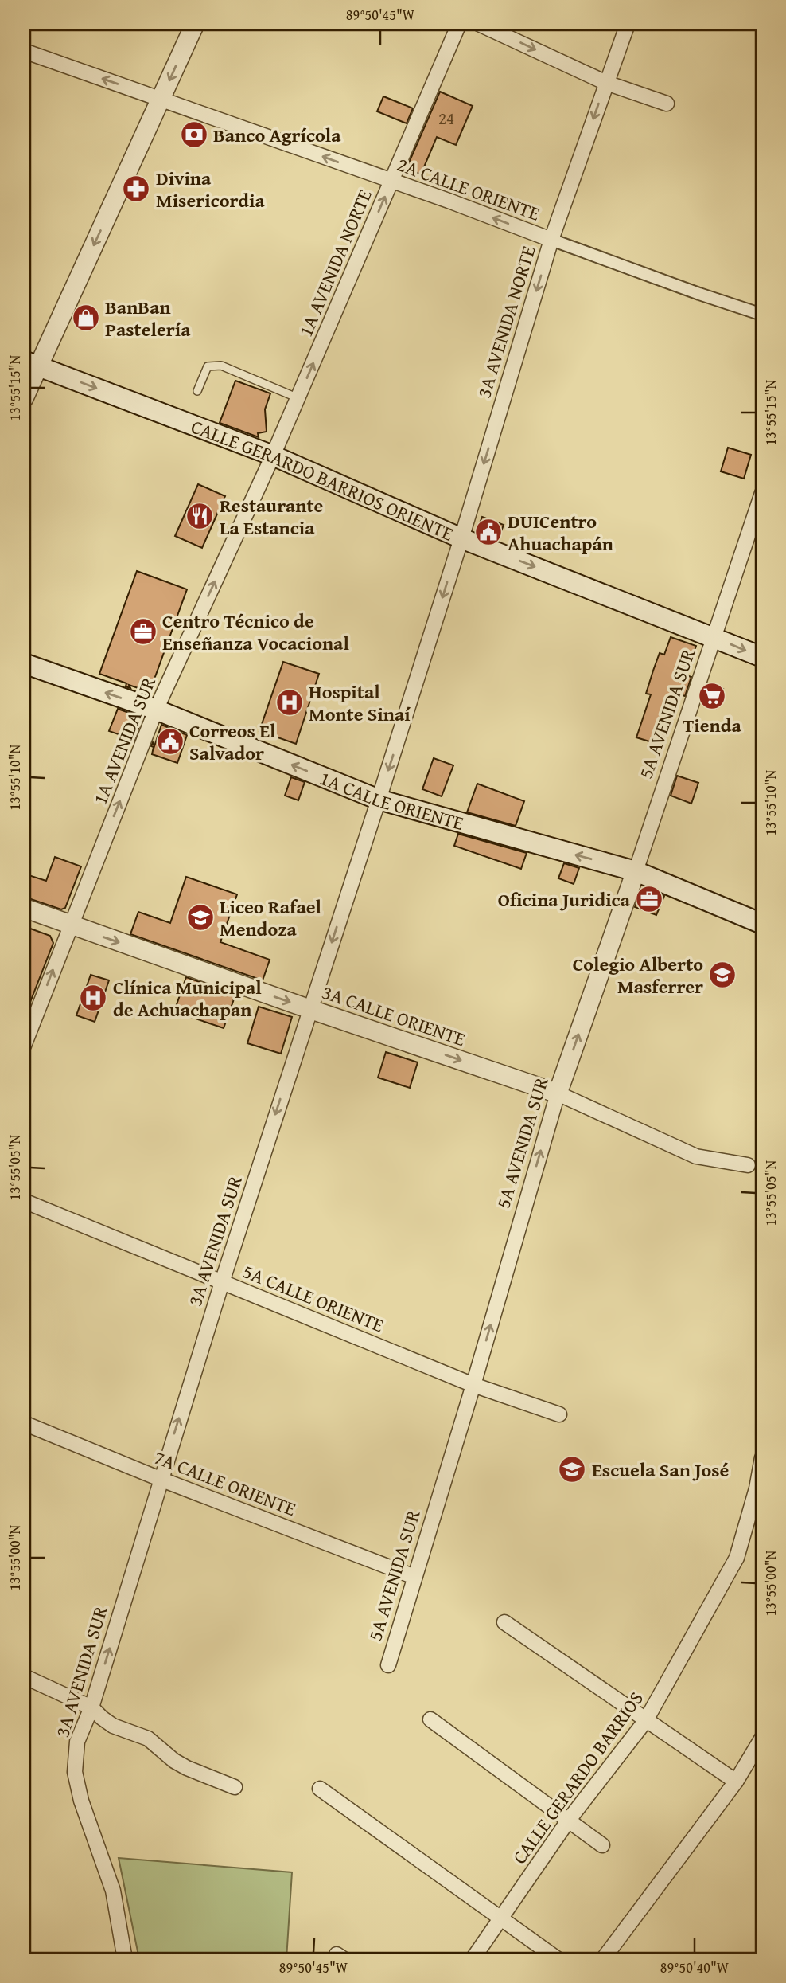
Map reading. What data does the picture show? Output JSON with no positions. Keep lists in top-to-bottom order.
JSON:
{
  "streets": {
    "main road": ["CALLE GERARDO BARRIOS ORIENTE", "1A CALLE ORIENTE"],
    "street": [
      "2A CALLE ORIENTE",
      "1A AVENIDA NORTE",
      "3A AVENIDA NORTE",
      "5A AVENIDA SUR",
      "1A AVENIDA SUR",
      "3A CALLE ORIENTE",
      "3A AVENIDA SUR",
      "5A CALLE ORIENTE",
      "7A CALLE ORIENTE",
      "CALLE GERARDO BARRIOS"
    ]
  },
  "crossings": [
    ["2A CALLE ORIENTE", "1A AVENIDA NORTE"],
    ["2A CALLE ORIENTE", "3A AVENIDA NORTE"],
    ["1A AVENIDA NORTE", "CALLE GERARDO BARRIOS ORIENTE"],
    ["1A AVENIDA NORTE", "1A AVENIDA SUR"],
    ["3A AVENIDA NORTE", "CALLE GERARDO BARRIOS ORIENTE"],
    ["3A AVENIDA NORTE", "3A AVENIDA SUR"],
    ["CALLE GERARDO BARRIOS ORIENTE", "5A AVENIDA SUR"],
    ["CALLE GERARDO BARRIOS ORIENTE", "1A AVENIDA SUR"],
    ["CALLE GERARDO BARRIOS ORIENTE", "3A AVENIDA SUR"],
    ["5A AVENIDA SUR", "1A CALLE ORIENTE"],
    ["5A AVENIDA SUR", "3A CALLE ORIENTE"],
    ["5A AVENIDA SUR", "5A CALLE ORIENTE"],
    ["5A AVENIDA SUR", "7A CALLE ORIENTE"],
    ["1A AVENIDA SUR", "1A CALLE ORIENTE"],
    ["1A AVENIDA SUR", "3A CALLE ORIENTE"],
    ["1A CALLE ORIENTE", "3A AVENIDA SUR"],
    ["3A CALLE ORIENTE", "3A AVENIDA SUR"],
    ["3A AVENIDA SUR", "5A CALLE ORIENTE"],
    ["3A AVENIDA SUR", "7A CALLE ORIENTE"]
  ],
  "one_way": [
    "2A CALLE ORIENTE",
    "1A AVENIDA NORTE",
    "3A AVENIDA NORTE",
    "CALLE GERARDO BARRIOS ORIENTE",
    "5A AVENIDA SUR",
    "1A AVENIDA SUR",
    "1A CALLE ORIENTE",
    "3A CALLE ORIENTE"
  ],
  "places": {
    "bank": ["Banco Agrícola"],
    "pharmacy": ["Divina Misericordia"],
    "shop": ["BanBan Pastelería"],
    "restaurant": ["Restaurante La Estancia"],
    "public building": ["DUICentro Ahuachapán", "Correos El Salvador"],
    "office": ["Centro Técnico de Enseñanza Vocacional", "Oficina Juridica"],
    "supermarket": ["Tienda"],
    "hospital": ["Hospital Monte Sinaí", "Clínica Municipal de Achuachapan"],
    "school or university": ["Liceo Rafael Mendoza", "Colegio Alberto Masferrer", "Escuela San José"]
  },
  "house_numbers": ["24"],
  "coordinates": [
    "89°50'45\"W",
    "13°55'15\"N",
    "13°55'10\"N",
    "13°55'05\"N",
    "13°55'00\"N",
    "89°50'40\"W"
  ]
}
